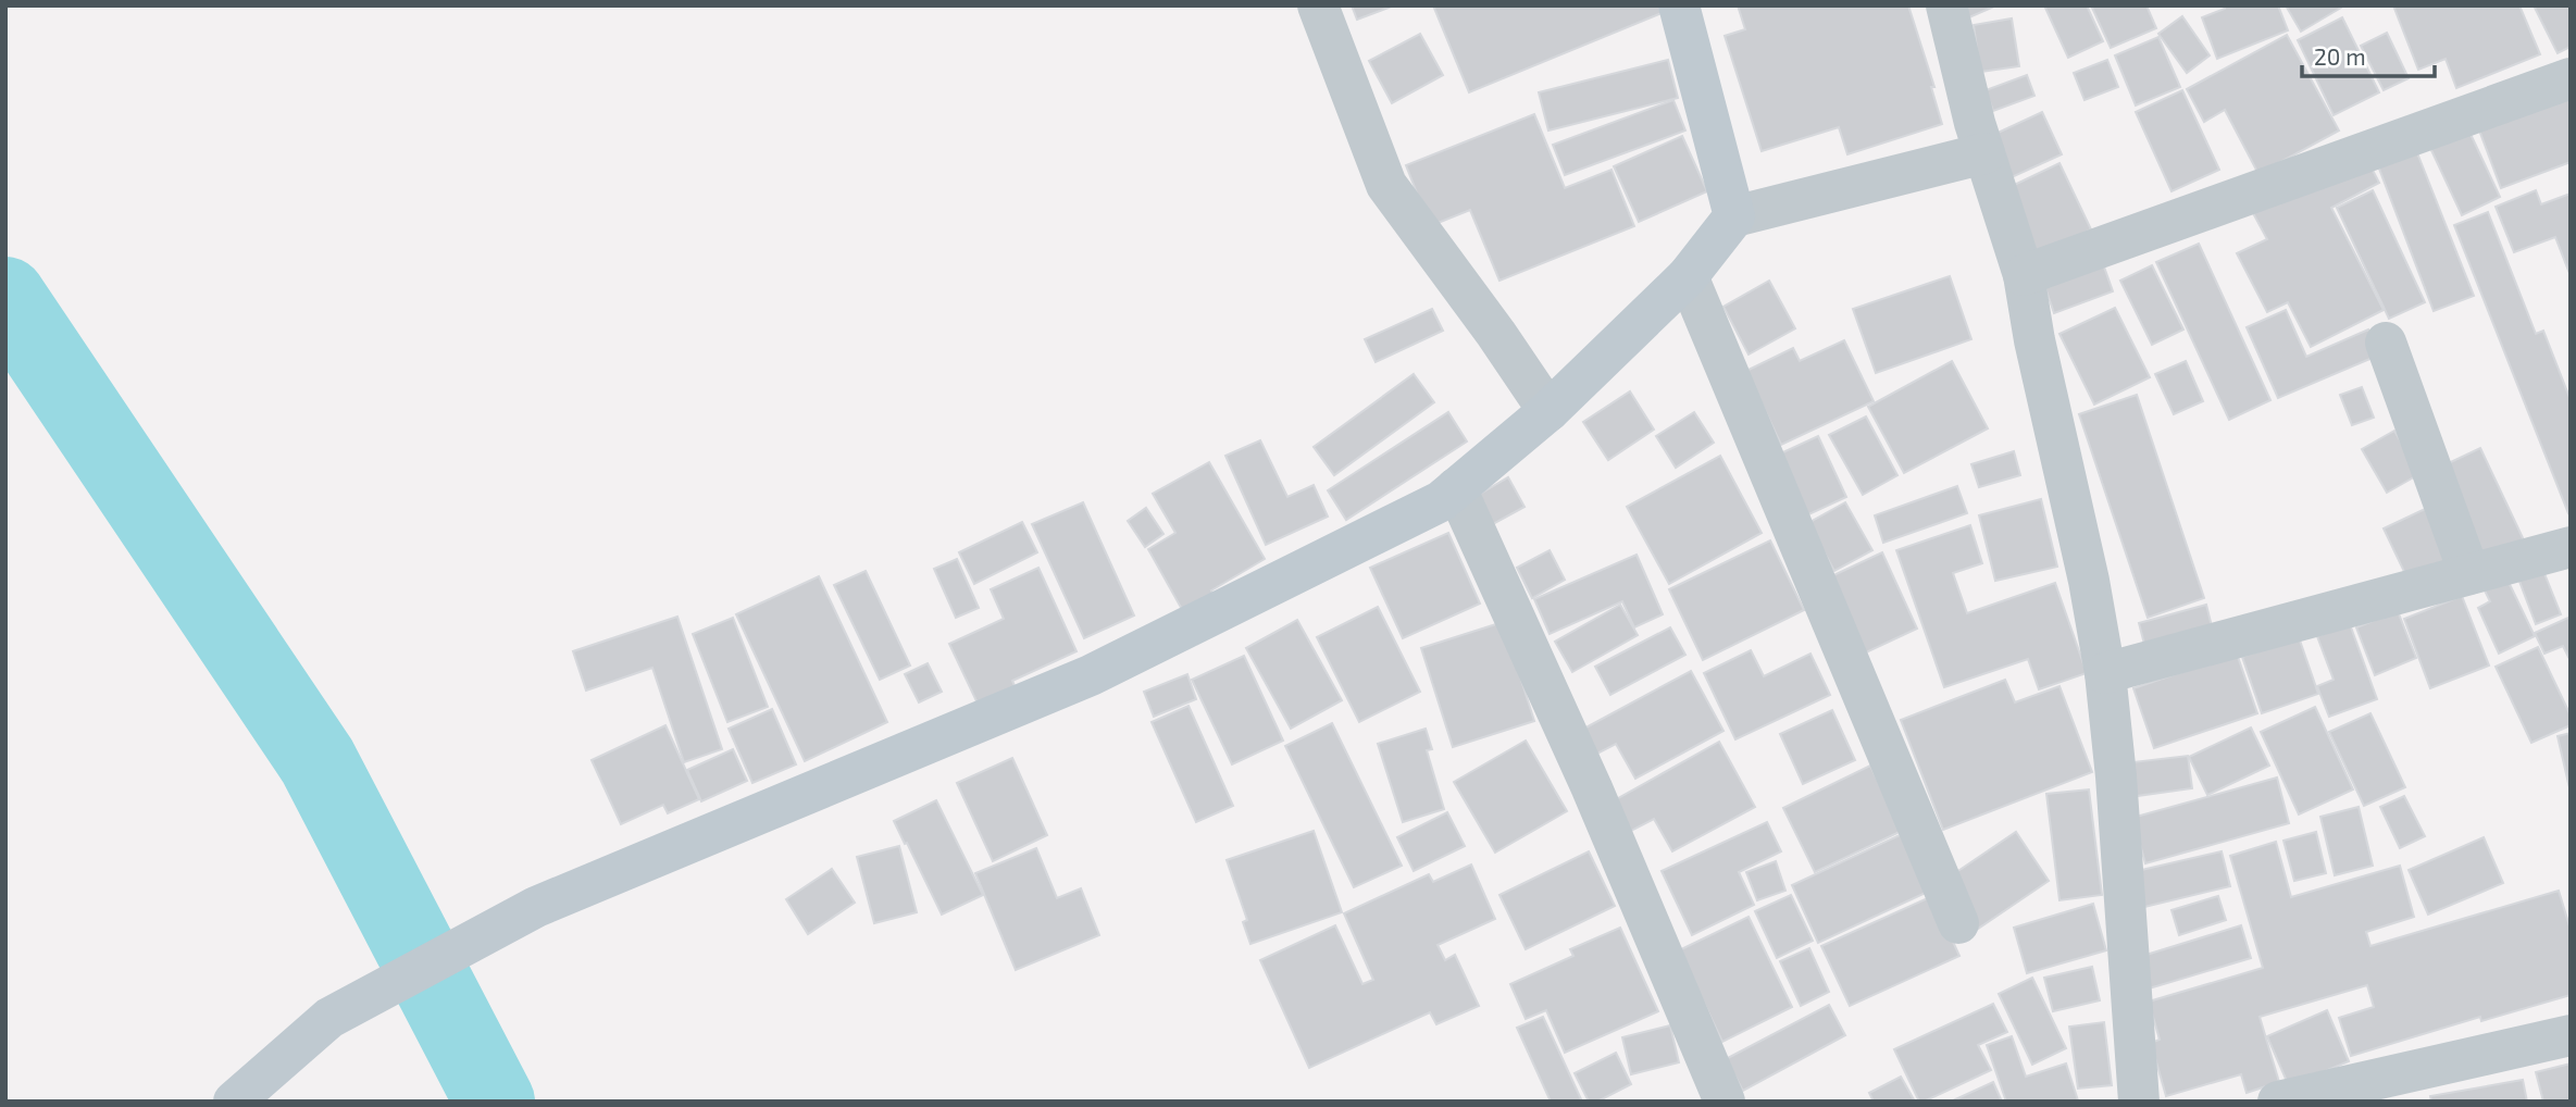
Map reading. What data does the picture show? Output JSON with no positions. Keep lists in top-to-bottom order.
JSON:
{
  "scale_bar": "20 m"
}
